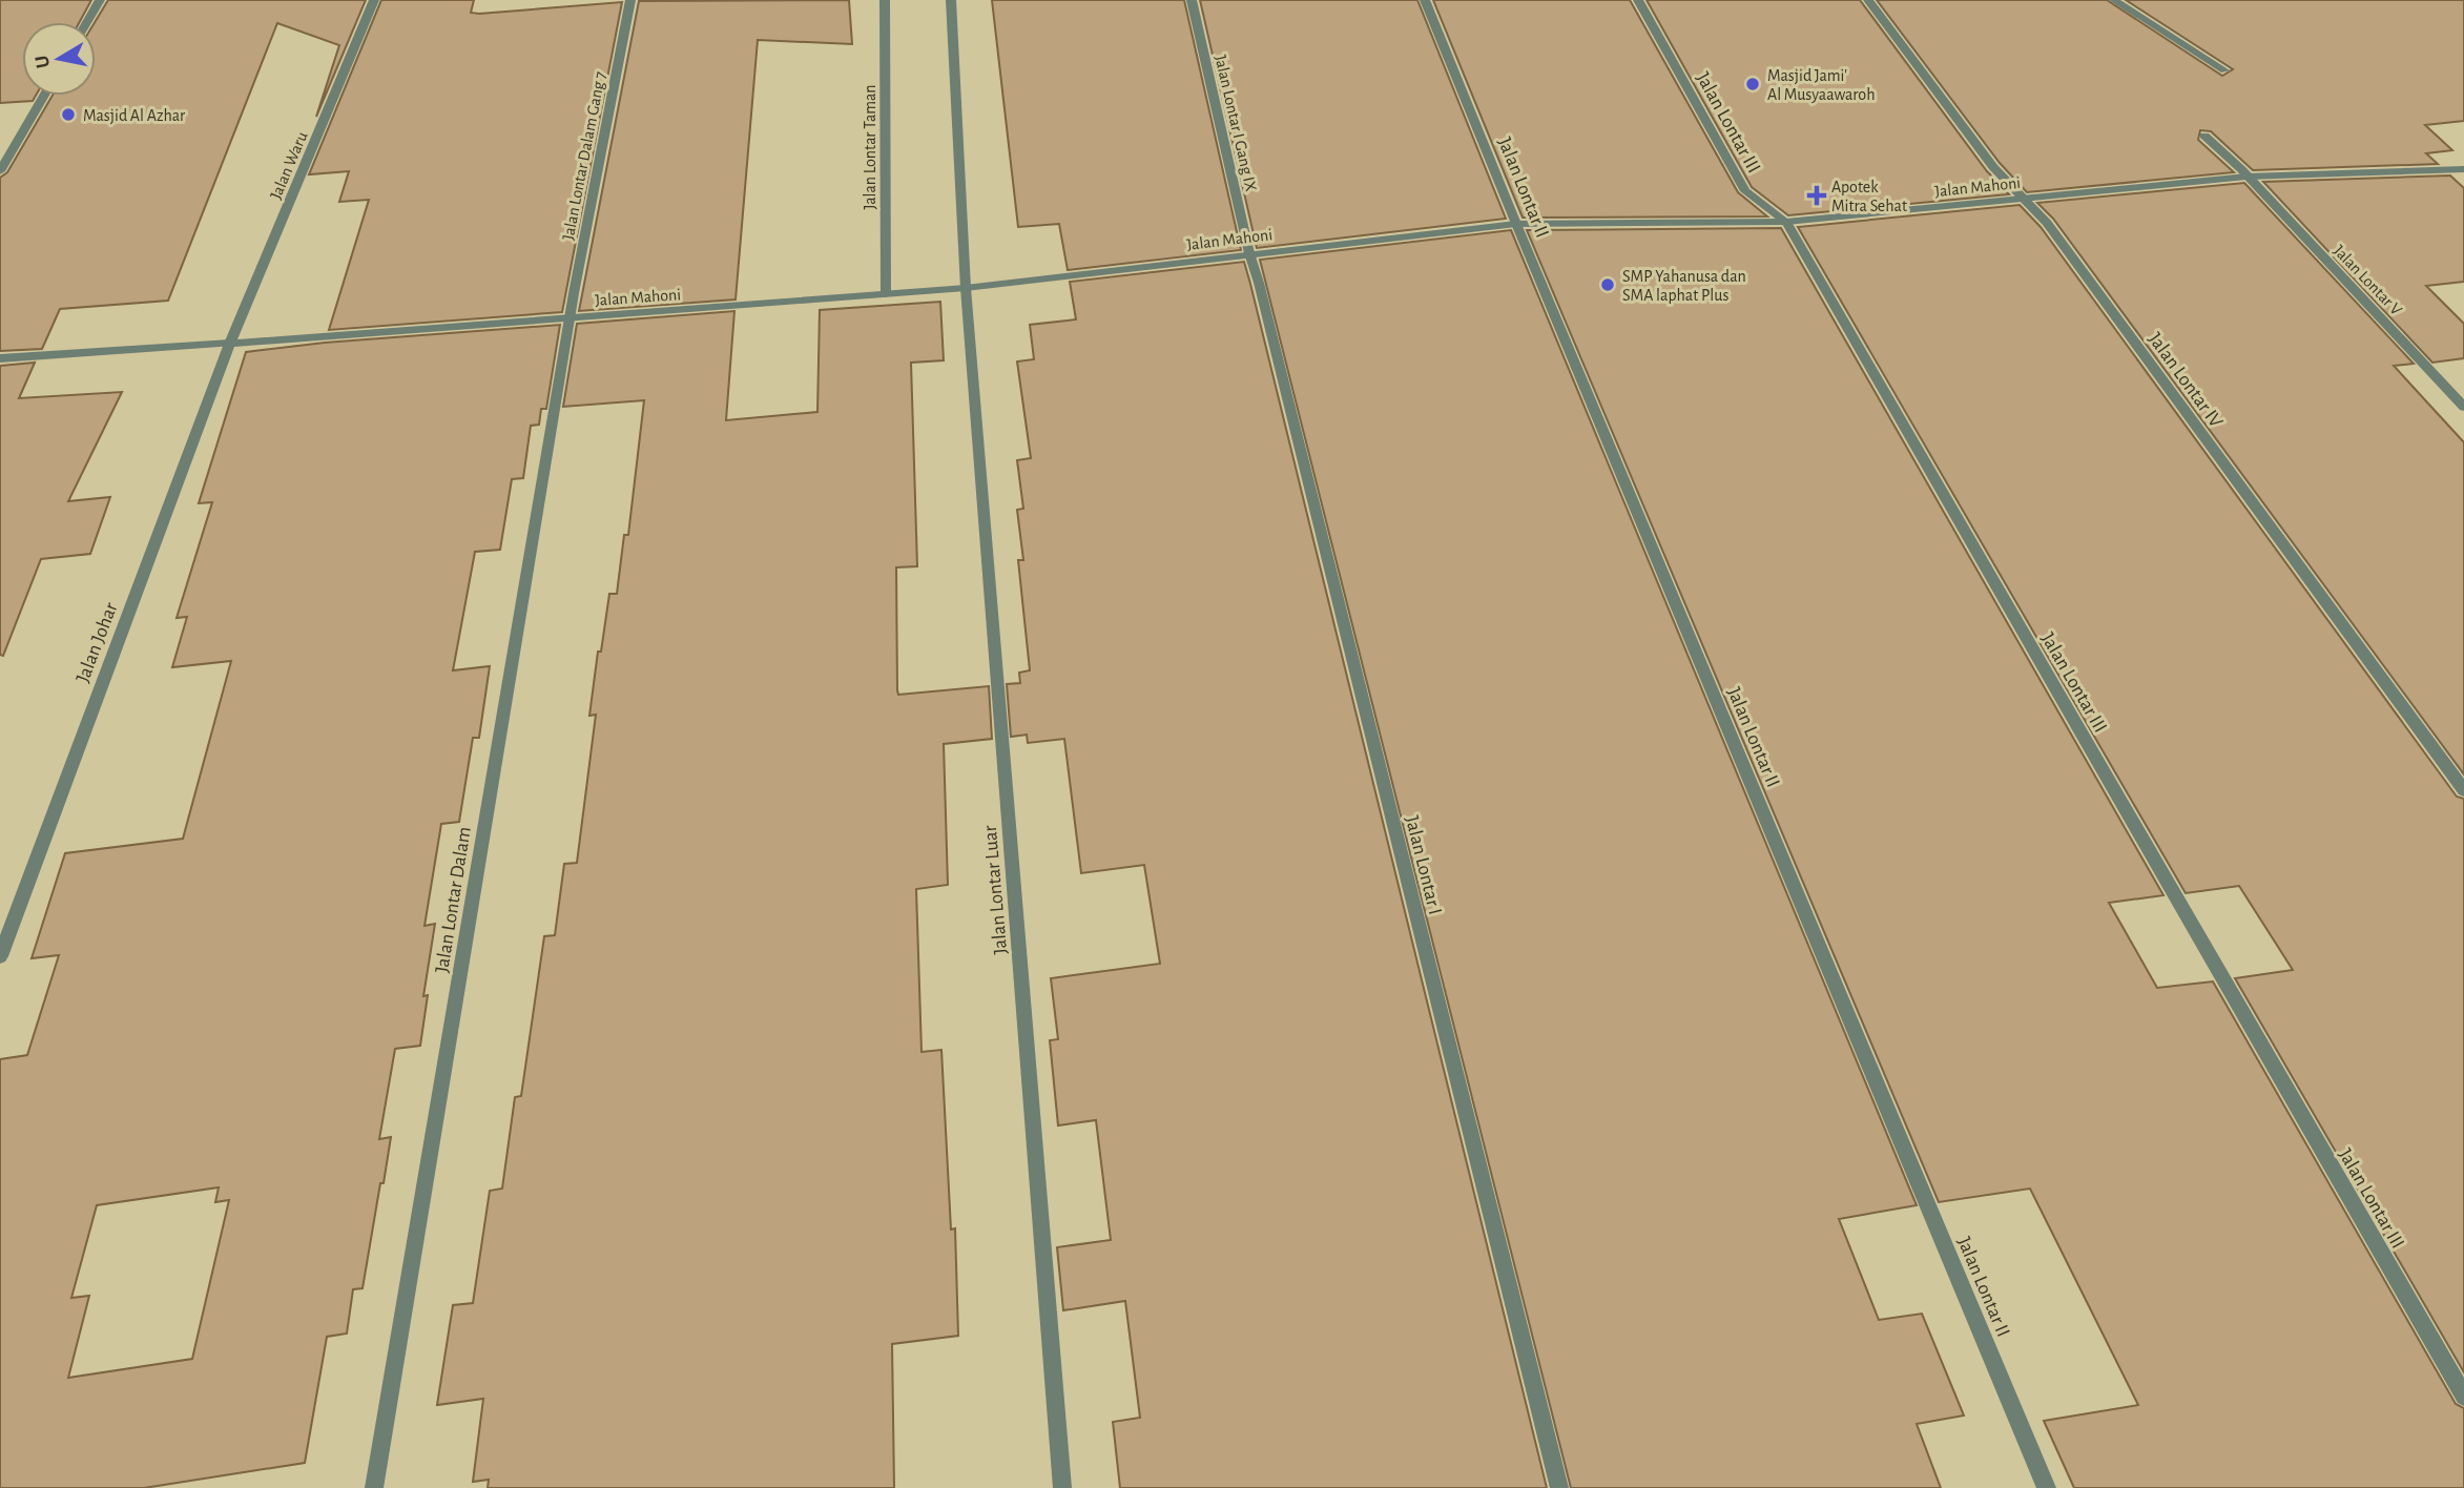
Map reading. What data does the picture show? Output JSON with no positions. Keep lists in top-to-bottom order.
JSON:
{
  "streets": {
    "street": [
      "Jalan Lontar III",
      "Jalan Lontar I Gang IX",
      "Jalan Lontar Taman",
      "Jalan Lontar Dalam Gang 7",
      "Jalan Waru",
      "Jalan Mahoni",
      "Jalan Lontar II",
      "Jalan Lontar V",
      "Jalan Lontar IV",
      "Jalan Johar",
      "Jalan Lontar I",
      "Jalan Lontar Luar",
      "Jalan Lontar Dalam"
    ]
  },
  "crossings": [
    ["Jalan Lontar III", "Jalan Mahoni"],
    ["Jalan Lontar I Gang IX", "Jalan Mahoni"],
    ["Jalan Lontar I Gang IX", "Jalan Lontar I"],
    ["Jalan Lontar Taman", "Jalan Mahoni"],
    ["Jalan Lontar Dalam Gang 7", "Jalan Mahoni"],
    ["Jalan Lontar Dalam Gang 7", "Jalan Lontar Dalam"],
    ["Jalan Waru", "Jalan Mahoni"],
    ["Jalan Waru", "Jalan Johar"],
    ["Jalan Mahoni", "Jalan Lontar II"],
    ["Jalan Mahoni", "Jalan Lontar V"],
    ["Jalan Mahoni", "Jalan Lontar IV"],
    ["Jalan Mahoni", "Jalan Johar"],
    ["Jalan Mahoni", "Jalan Lontar I"],
    ["Jalan Mahoni", "Jalan Lontar Luar"],
    ["Jalan Mahoni", "Jalan Lontar Dalam"]
  ],
  "places": {
    "other": ["Masjid Jami' Al Musyaawaroh", "Masjid Al Azhar", "SMP Yahanusa dan SMA laphat Plus"],
    "health": ["Apotek Mitra Sehat"]
  },
  "north": "left"
}
